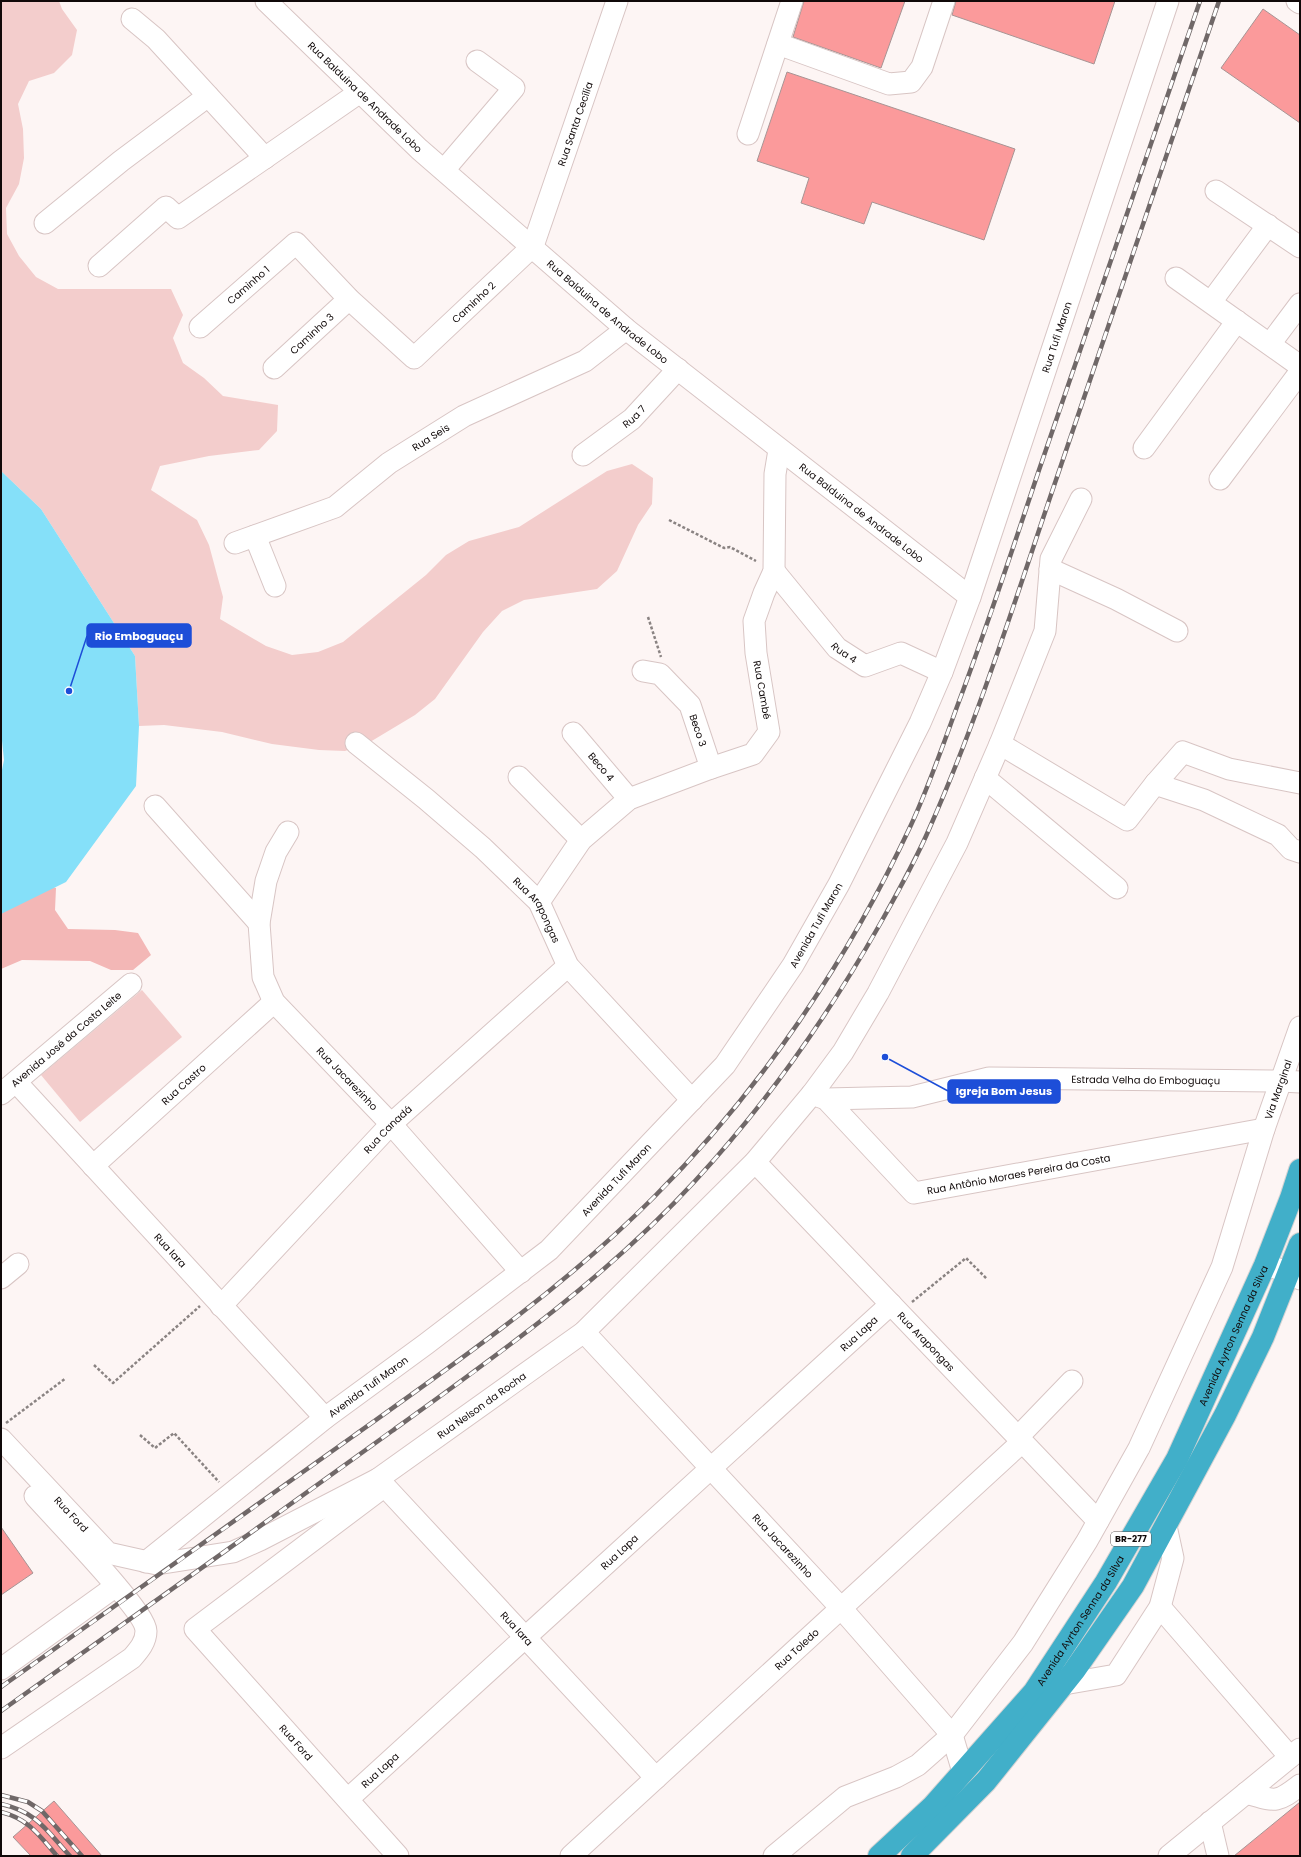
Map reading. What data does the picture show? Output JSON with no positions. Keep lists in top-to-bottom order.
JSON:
{
  "streets": {
    "highway": ["Avenida Ayrton Senna da Silva", "BR-277"],
    "street": [
      "Rua Balduina de Andrade Lobo",
      "Rua Santa Cecília",
      "Caminho 1",
      "Caminho 2",
      "Caminho 3",
      "Rua Tufi Maron",
      "Rua 7",
      "Rua Seis",
      "Rua 4",
      "Rua Cambé",
      "Beco 3",
      "Beco 4",
      "Rua Arapongas",
      "Avenida Tufi Maron",
      "Avenida José da Costa Leite",
      "Rua Jacarezinho",
      "Estrada Velha do Emboguaçu",
      "Rua Castro",
      "Via Marginal",
      "Rua Canadá",
      "Rua Antônio Moraes Pereira da Costa",
      "Rua Iara",
      "Rua Lapa",
      "Rua Nelson da Rocha",
      "Rua Ford",
      "Rua Toledo"
    ]
  },
  "crossings": [
    ["Rua Balduina de Andrade Lobo", "Rua Santa Cecília"],
    ["Rua Balduina de Andrade Lobo", "Caminho 2"],
    ["Rua Balduina de Andrade Lobo", "Rua Tufi Maron"],
    ["Rua Balduina de Andrade Lobo", "Rua 7"],
    ["Rua Balduina de Andrade Lobo", "Rua Seis"],
    ["Rua Balduina de Andrade Lobo", "Rua Cambé"],
    ["Rua Santa Cecília", "Caminho 2"],
    ["Caminho 1", "Caminho 2"],
    ["Caminho 1", "Caminho 3"],
    ["Caminho 2", "Caminho 3"],
    ["Rua Tufi Maron", "Rua 4"],
    ["Rua Tufi Maron", "Avenida Tufi Maron"],
    ["Rua 4", "Rua Cambé"],
    ["Rua 4", "Avenida Tufi Maron"],
    ["Rua Cambé", "Beco 3"],
    ["Rua Cambé", "Beco 4"],
    ["Rua Cambé", "Rua Arapongas"],
    ["Rua Arapongas", "Avenida Tufi Maron"],
    ["Rua Arapongas", "Via Marginal"],
    ["Rua Arapongas", "Rua Canadá"],
    ["Rua Arapongas", "Rua Lapa"],
    ["Rua Arapongas", "Rua Nelson da Rocha"],
    ["Rua Arapongas", "Rua Toledo"],
    ["Avenida Tufi Maron", "Rua Jacarezinho"],
    ["Avenida Tufi Maron", "Rua Iara"],
    ["Avenida Tufi Maron", "Rua Nelson da Rocha"],
    ["Avenida Tufi Maron", "Rua Ford"],
    ["Avenida José da Costa Leite", "Rua Iara"],
    ["Rua Jacarezinho", "Rua Castro"],
    ["Rua Jacarezinho", "Via Marginal"],
    ["Rua Jacarezinho", "Rua Canadá"],
    ["Rua Jacarezinho", "Rua Lapa"],
    ["Rua Jacarezinho", "Avenida Ayrton Senna da Silva"],
    ["Rua Jacarezinho", "Rua Nelson da Rocha"],
    ["Rua Jacarezinho", "Rua Toledo"],
    ["Estrada Velha do Emboguaçu", "Via Marginal"],
    ["Estrada Velha do Emboguaçu", "Rua Antônio Moraes Pereira da Costa"],
    ["Estrada Velha do Emboguaçu", "Rua Nelson da Rocha"],
    ["Rua Castro", "Rua Iara"],
    ["Via Marginal", "Rua Antônio Moraes Pereira da Costa"],
    ["Rua Canadá", "Rua Iara"],
    ["Rua Antônio Moraes Pereira da Costa", "Rua Nelson da Rocha"],
    ["Rua Iara", "Rua Lapa"],
    ["Rua Iara", "Rua Nelson da Rocha"],
    ["Rua Iara", "Rua Ford"],
    ["Rua Iara", "Rua Toledo"],
    ["Rua Lapa", "Rua Ford"],
    ["Rua Nelson da Rocha", "Rua Ford"]
  ],
  "places": ["Rio Emboguaçu", "Igreja Bom Jesus"]
}
